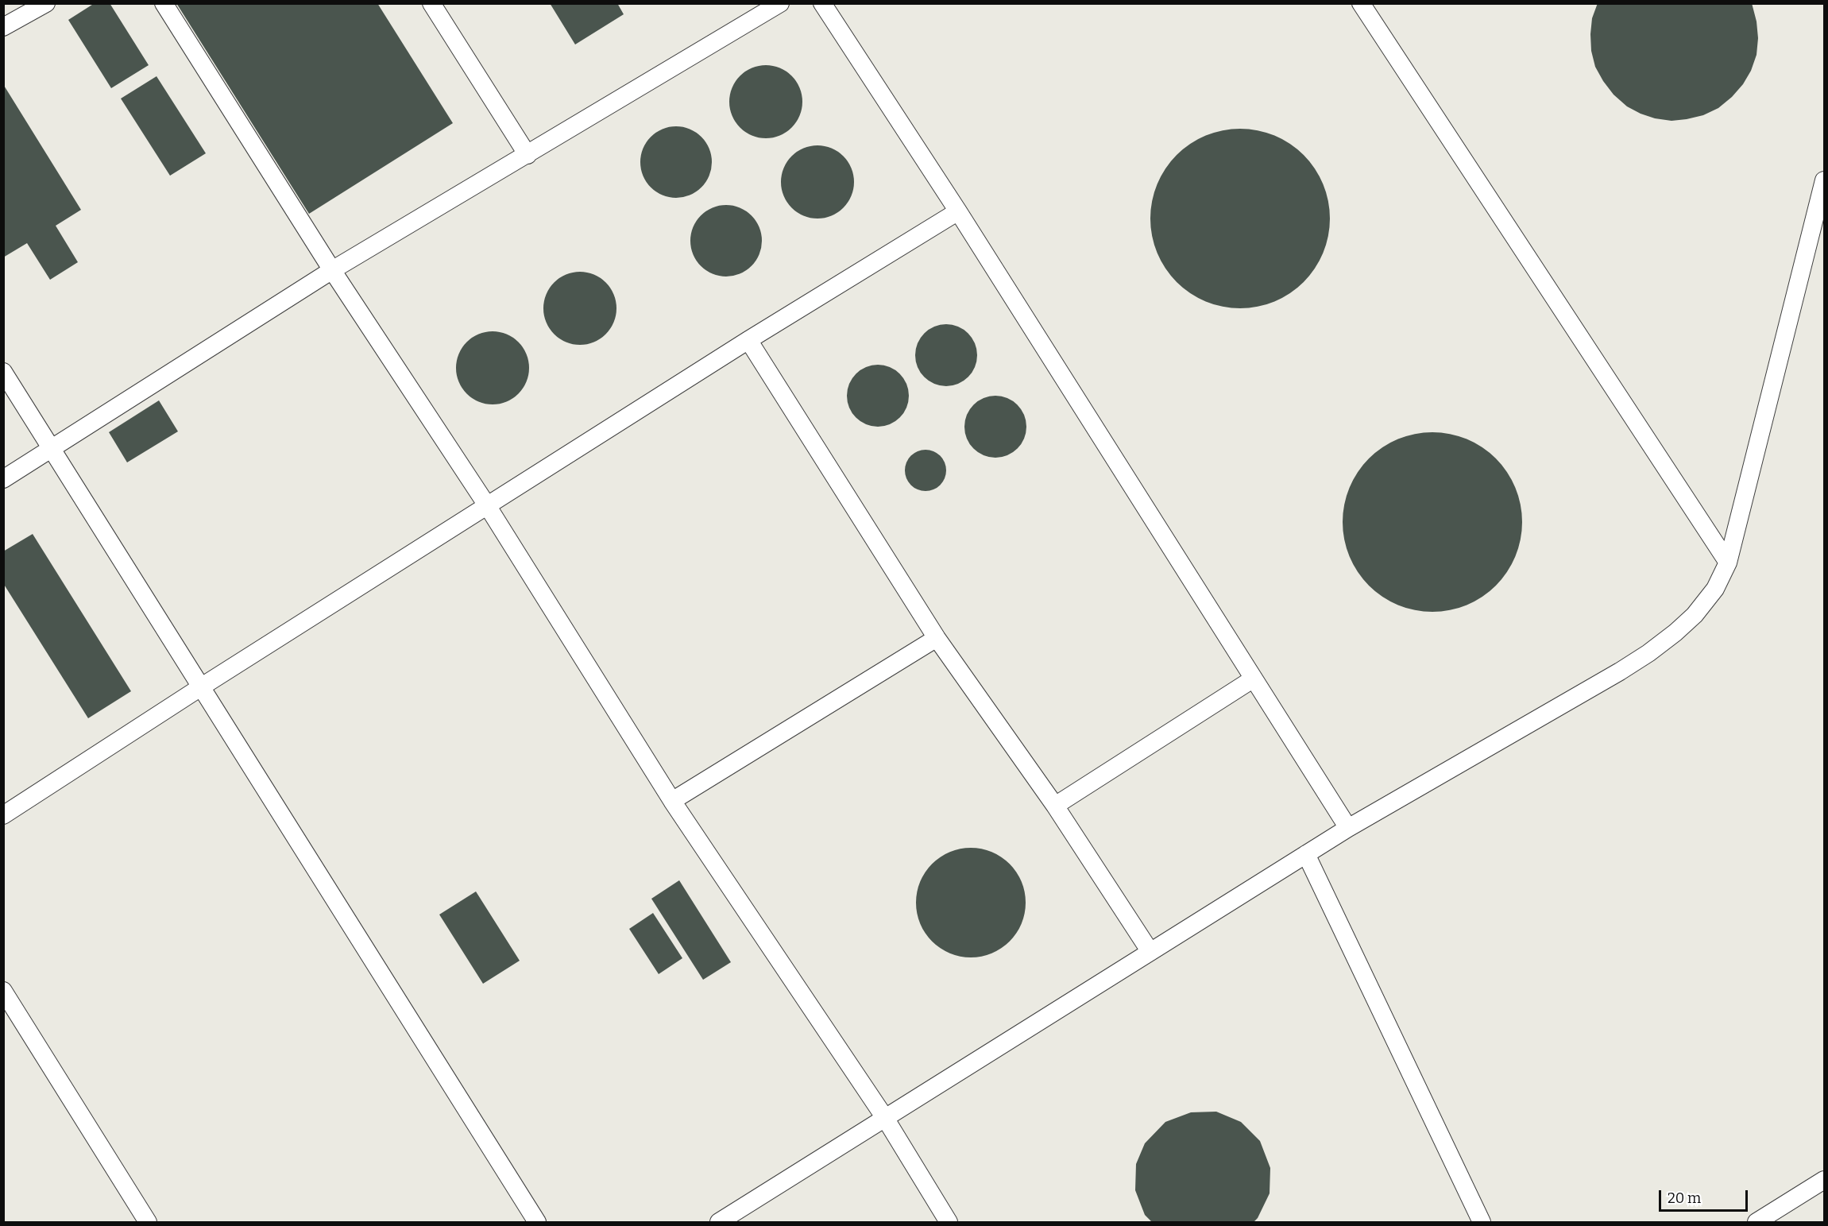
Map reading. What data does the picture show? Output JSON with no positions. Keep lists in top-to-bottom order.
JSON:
{
  "scale_bar": "20 m"
}
